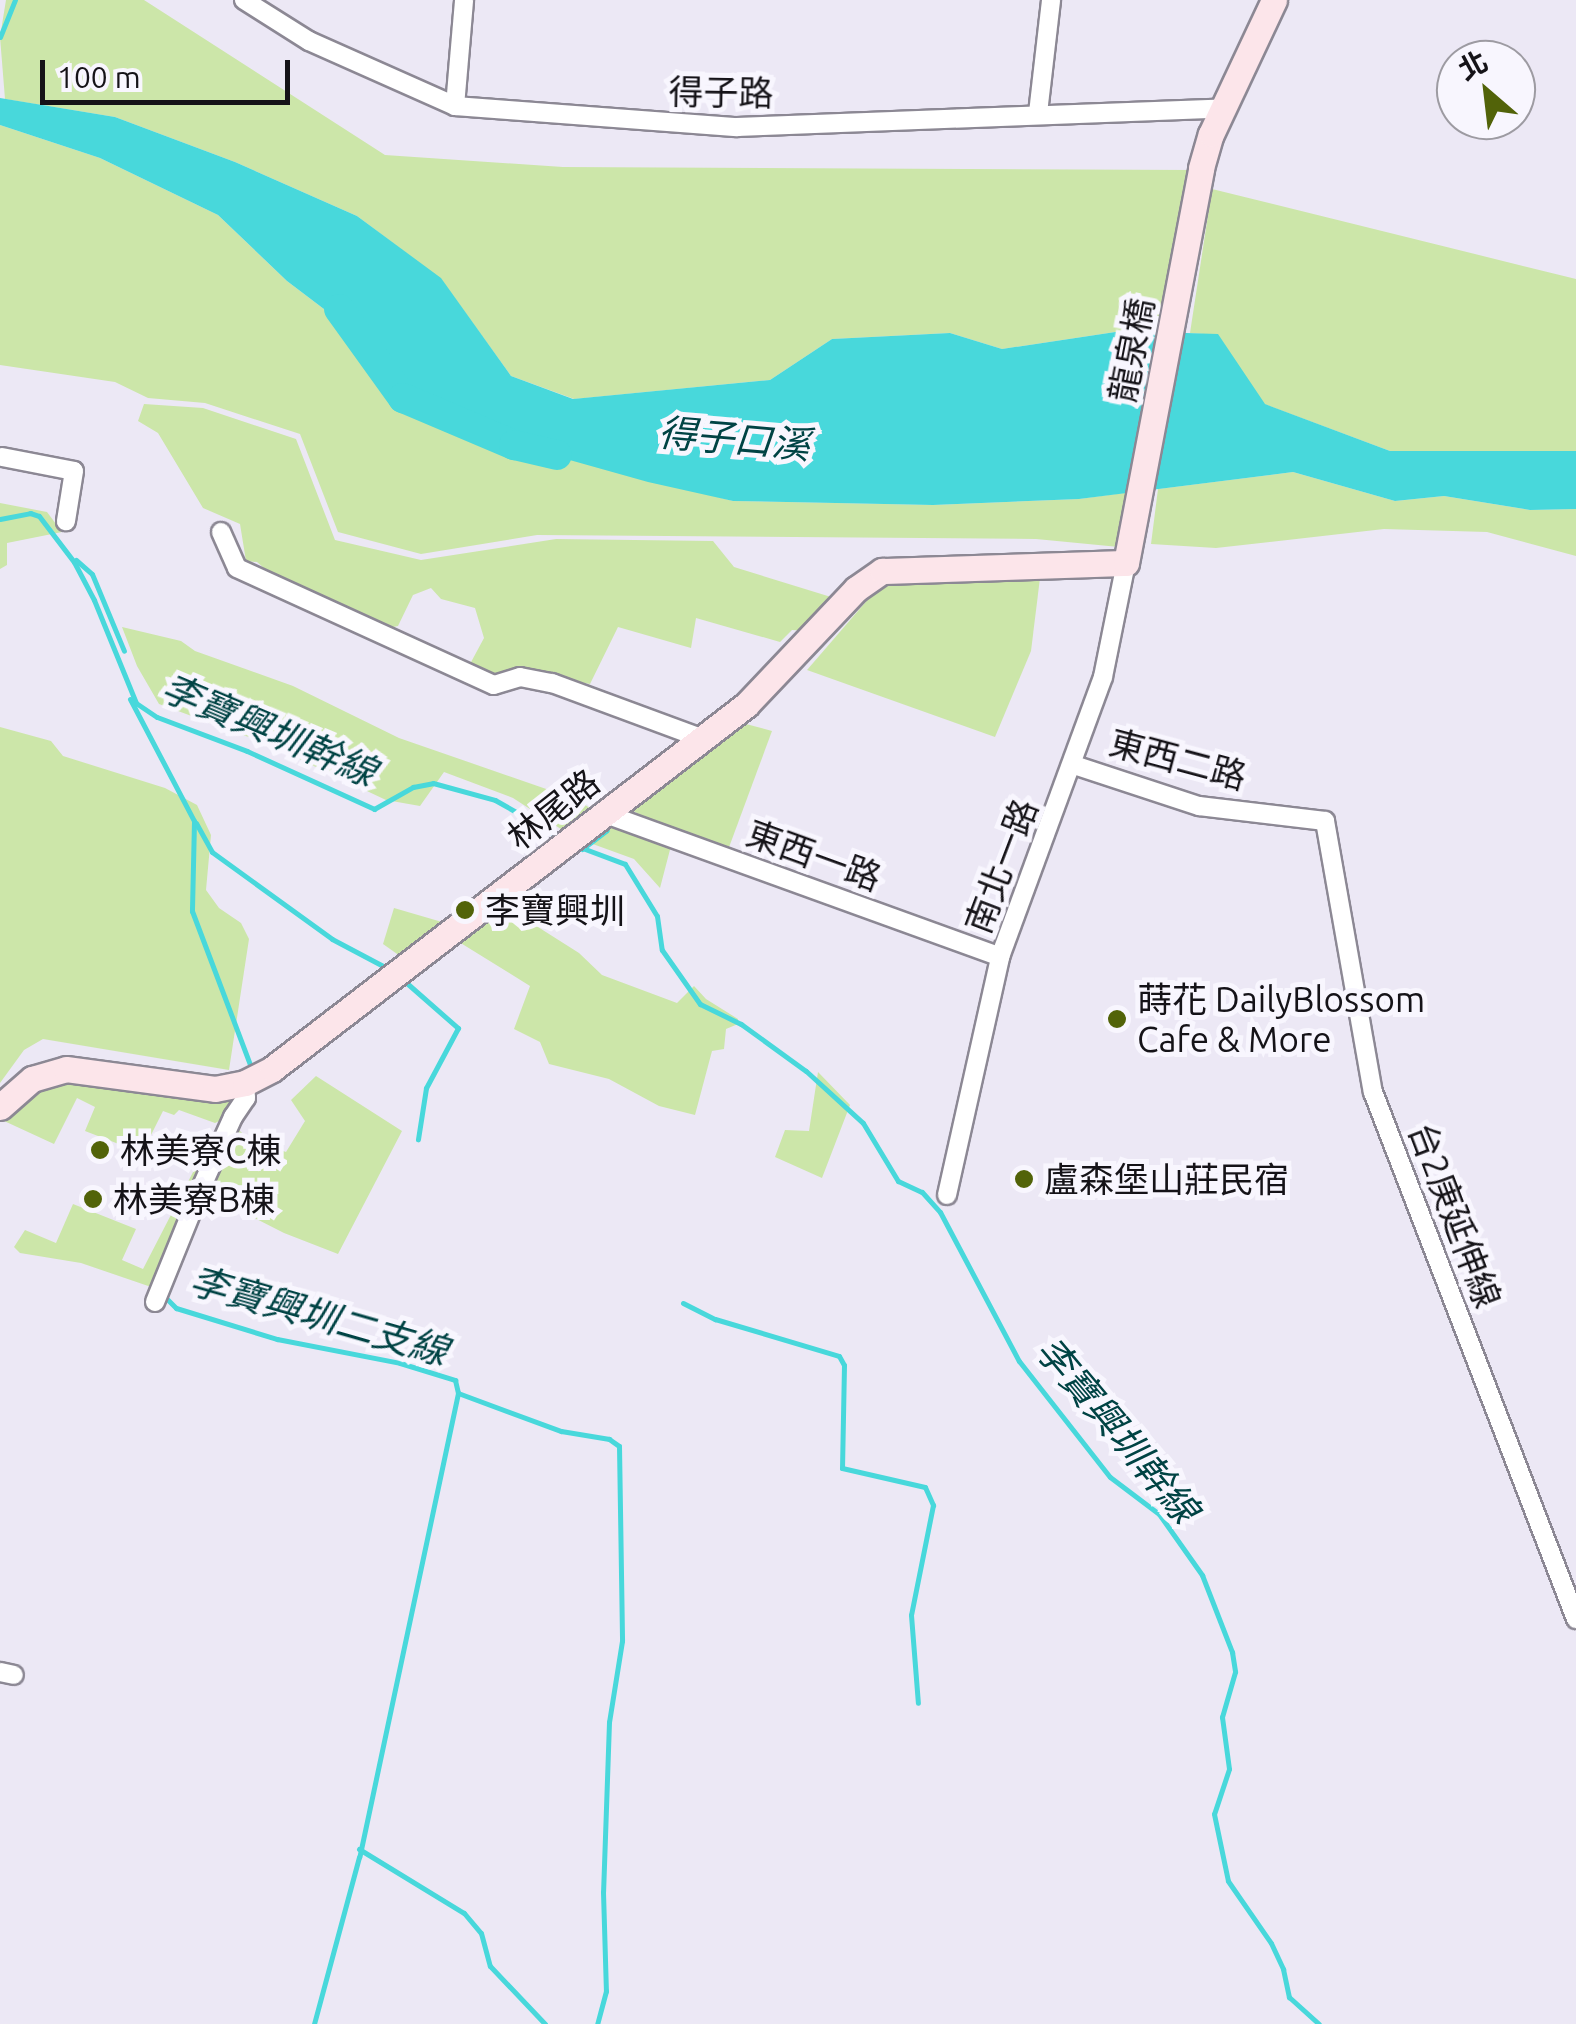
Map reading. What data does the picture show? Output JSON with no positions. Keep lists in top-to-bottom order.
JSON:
{
  "streets": {
    "street": [
      "得子路",
      "龍泉橋",
      "東西二路",
      "林尾路",
      "東西一路",
      "南北一路",
      "台2庚延伸線"
    ]
  },
  "crossings": [
    ["得子路", "龍泉橋"],
    ["龍泉橋", "林尾路"],
    ["龍泉橋", "南北一路"],
    ["東西二路", "南北一路"],
    ["東西二路", "台2庚延伸線"],
    ["林尾路", "東西一路"],
    ["林尾路", "南北一路"],
    ["東西一路", "南北一路"]
  ],
  "water": ["得子口溪", "李寶興圳幹線", "李寶興圳二支線"],
  "places": [
    "李寶興圳",
    "蒔花 DailyBlossom Cafe & More",
    "林美寮C棟",
    "盧森堡山莊民宿",
    "林美寮B棟"
  ],
  "scale_bar": "100 m",
  "north": "top left"
}
